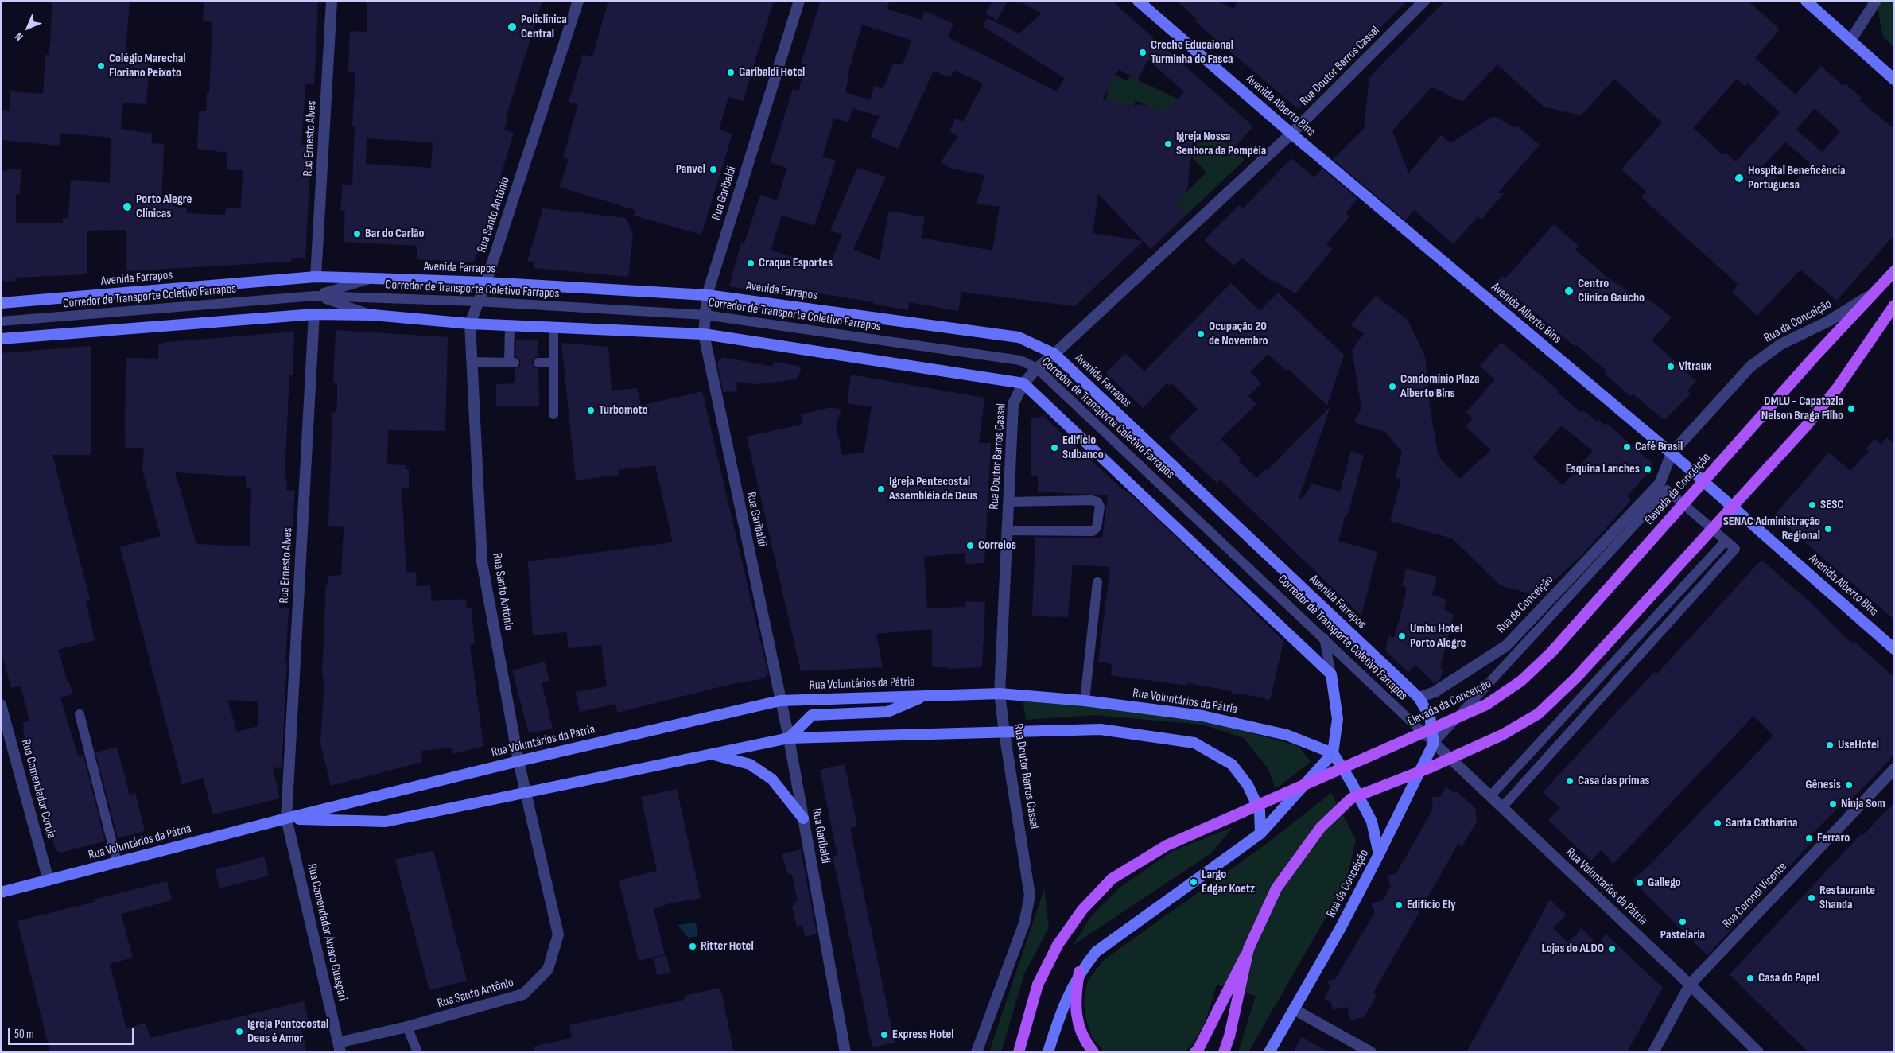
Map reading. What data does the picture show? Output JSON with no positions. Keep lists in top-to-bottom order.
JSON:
{
  "streets": {
    "main road": [
      "Avenida Alberto Bins",
      "Avenida Farrapos",
      "Rua da Conceição",
      "Elevada da Conceição",
      "Rua Voluntários da Pátria"
    ],
    "street": [
      "Rua Doutor Barros Cassal",
      "Rua Ernesto Alves",
      "Rua Garibaldi",
      "Rua Santo Antônio",
      "Rua Comendador Coruja",
      "Rua Coronel Vicente",
      "Rua Comendador Álvaro Guaspari"
    ],
    "lane": ["Corredor de Transporte Coletivo Farrapos"]
  },
  "crossings": [
    ["Rua Doutor Barros Cassal", "Avenida Alberto Bins"],
    ["Rua Doutor Barros Cassal", "Avenida Farrapos"],
    ["Rua Doutor Barros Cassal", "Corredor de Transporte Coletivo Farrapos"],
    ["Rua Doutor Barros Cassal", "Rua Voluntários da Pátria"],
    ["Avenida Alberto Bins", "Rua da Conceição"],
    ["Rua Ernesto Alves", "Avenida Farrapos"],
    ["Rua Ernesto Alves", "Rua Voluntários da Pátria"],
    ["Rua Ernesto Alves", "Rua Comendador Álvaro Guaspari"],
    ["Rua Garibaldi", "Avenida Farrapos"],
    ["Rua Garibaldi", "Corredor de Transporte Coletivo Farrapos"],
    ["Rua Garibaldi", "Rua Voluntários da Pátria"],
    ["Rua Santo Antônio", "Avenida Farrapos"],
    ["Rua Santo Antônio", "Corredor de Transporte Coletivo Farrapos"],
    ["Rua Santo Antônio", "Rua Voluntários da Pátria"],
    ["Rua Santo Antônio", "Rua Comendador Álvaro Guaspari"],
    ["Avenida Farrapos", "Rua da Conceição"],
    ["Corredor de Transporte Coletivo Farrapos", "Rua da Conceição"],
    ["Corredor de Transporte Coletivo Farrapos", "Rua Voluntários da Pátria"],
    ["Rua da Conceição", "Elevada da Conceição"],
    ["Rua da Conceição", "Rua Voluntários da Pátria"],
    ["Rua Voluntários da Pátria", "Rua Comendador Coruja"],
    ["Rua Voluntários da Pátria", "Rua Coronel Vicente"],
    ["Rua Voluntários da Pátria", "Rua Comendador Álvaro Guaspari"]
  ],
  "places": [
    "Policlínica Central",
    "Creche Educaional Turminha do Fasca",
    "Colégio Marechal Floriano Peixoto",
    "Garibaldi Hotel",
    "Igreja Nossa Senhora da Pompéia",
    "Panvel",
    "Hospital Beneficência Portuguesa",
    "Porto Alegre Clínicas",
    "Bar do Carlão",
    "Craque Esportes",
    "Centro Clínico Gaúcho",
    "Ocupação 20 de Novembro",
    "Vitraux",
    "Condomínio Plaza Alberto Bins",
    "DMLU - Capatazia Nelson Braga Filho",
    "Turbomoto",
    "Café Brasil",
    "Edifício Sulbanco",
    "Esquina Lanches",
    "Igreja Pentecostal Assembléia de Deus",
    "SESC",
    "SENAC Administração Regional",
    "Correios",
    "Umbu Hotel Porto Alegre",
    "UseHotel",
    "Casa das primas",
    "Gênesis",
    "Ninja Som",
    "Santa Catharina",
    "Ferraro",
    "Largo Edgar Koetz",
    "Gallego",
    "Restaurante Shanda",
    "Edifício Ely",
    "Pastelaria",
    "Ritter Hotel",
    "Lojas do ALDO",
    "Casa do Papel",
    "Igreja Pentecostal Deus é Amor",
    "Express Hotel"
  ],
  "scale_bar": "50 m",
  "north": "bottom left"
}
